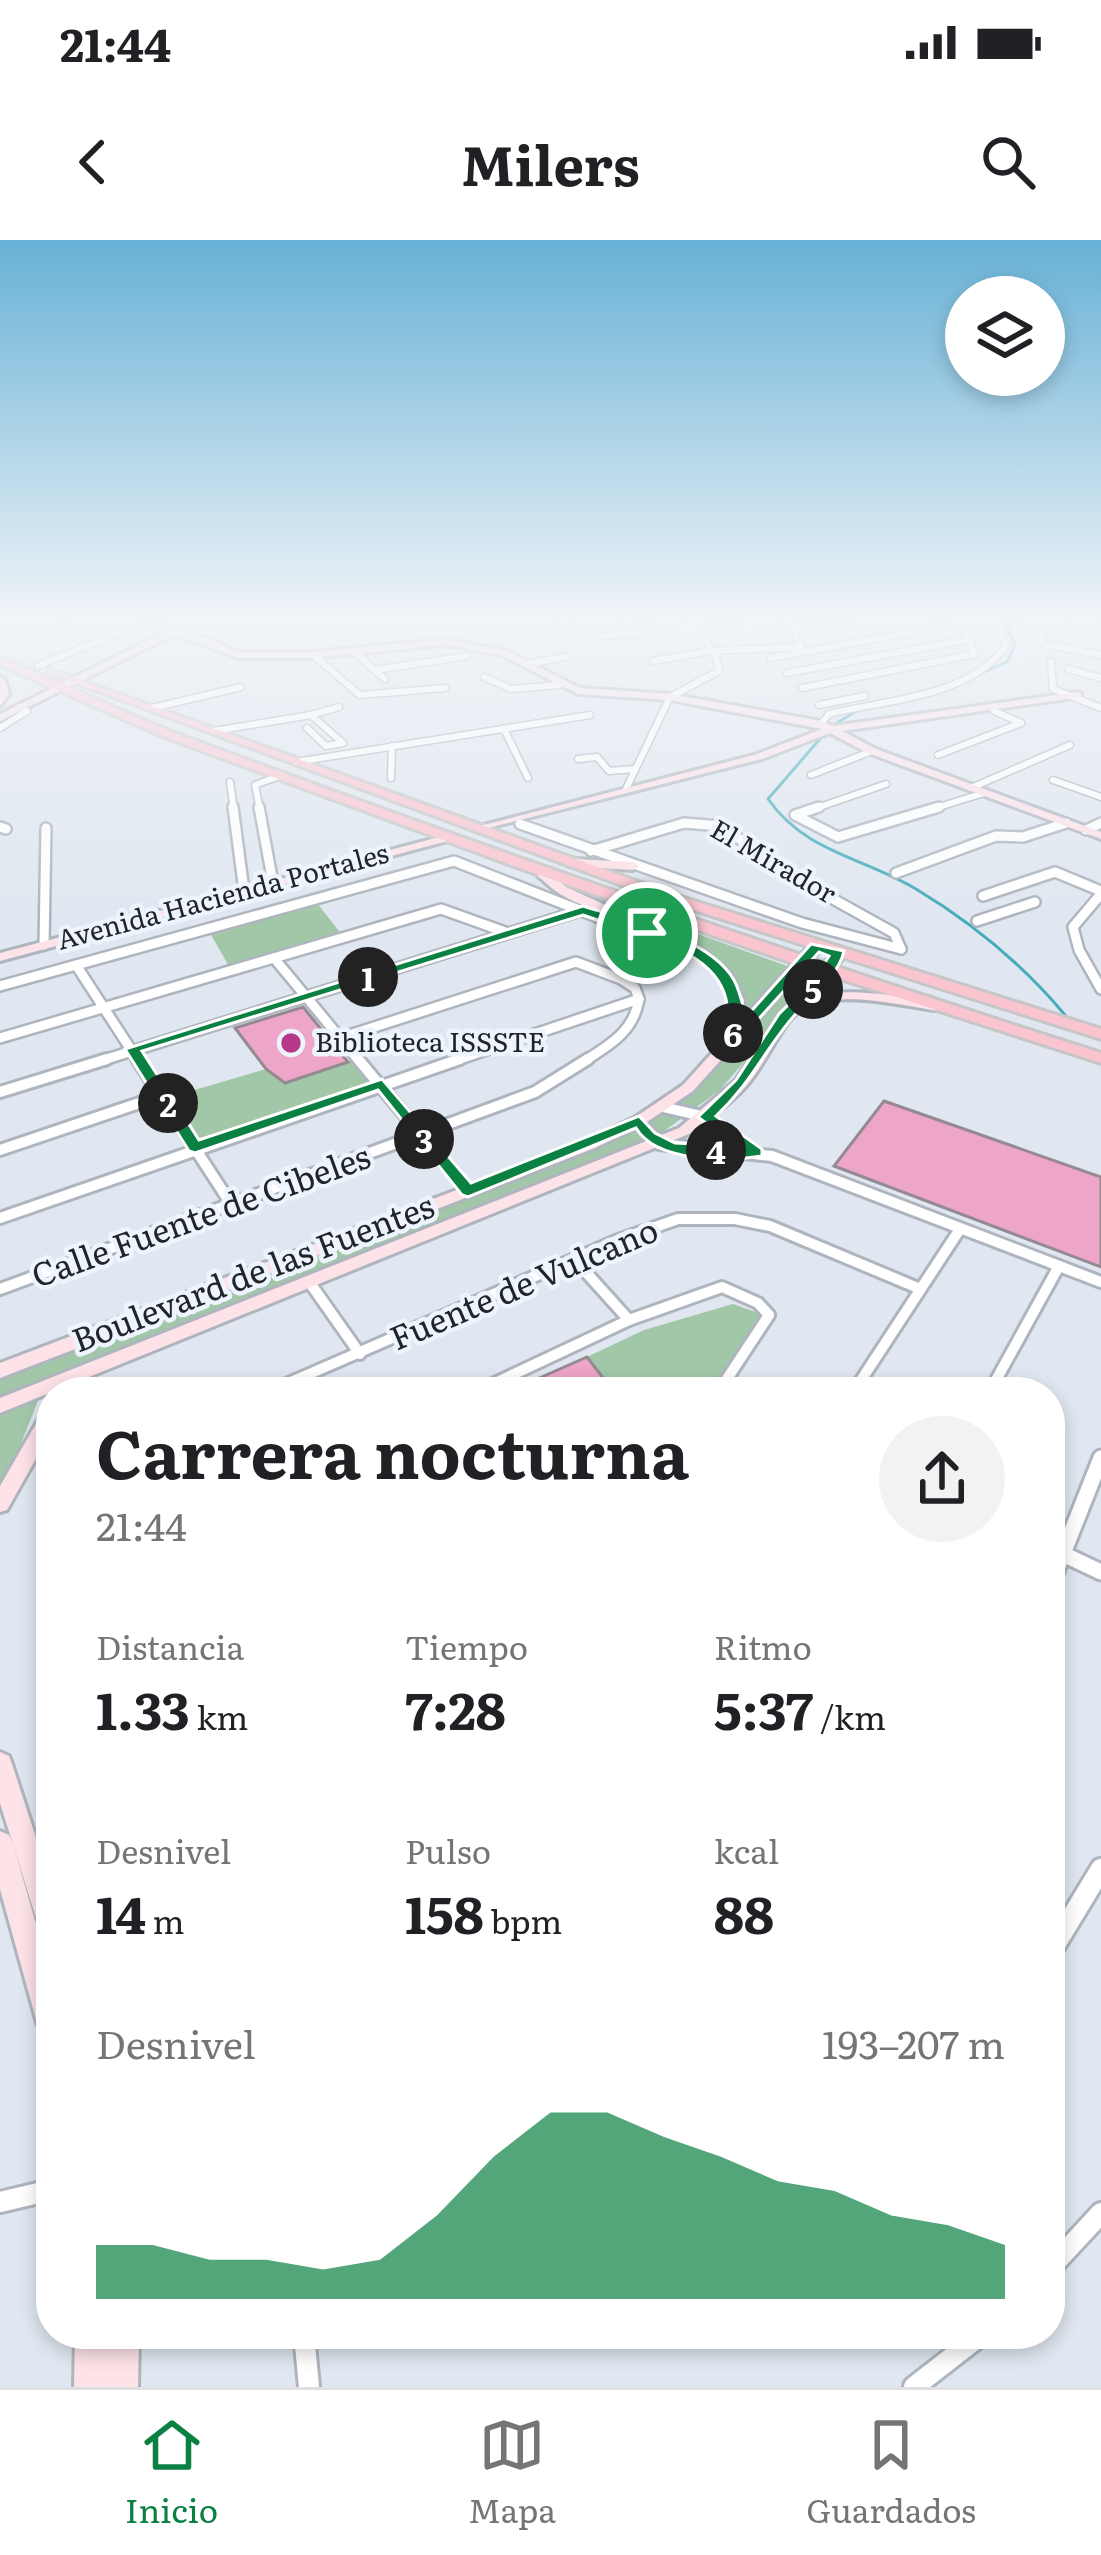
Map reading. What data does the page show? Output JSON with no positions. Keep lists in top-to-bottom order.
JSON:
{
  "streets": {
    "street": [
      "El Mirador",
      "Avenida Hacienda Portales",
      "Calle Fuente de Cibeles",
      "Boulevard de las Fuentes",
      "Fuente de Vulcano"
    ]
  },
  "crossings": [
    ["El Mirador", "Boulevard de las Fuentes"]
  ],
  "places": ["Biblioteca ISSSTE"],
  "page": {
    "status": "21:44",
    "header": "Milers",
    "pins": [
      "1",
      "5",
      "6",
      "2",
      "3",
      "4"
    ],
    "heading": ["Carrera nocturna", "21:44"],
    "stats": [
      ["Distancia", "1.33 km"],
      ["Tiempo", "7:28"],
      ["Ritmo", "5:37 /km"],
      ["Desnivel", "14 m"],
      ["Pulso", "158 bpm"],
      ["kcal", "88"]
    ],
    "chart": ["Desnivel", "193–207 m"],
    "tabs": ["Inicio", "Mapa", "Guardados"]
  }
}
